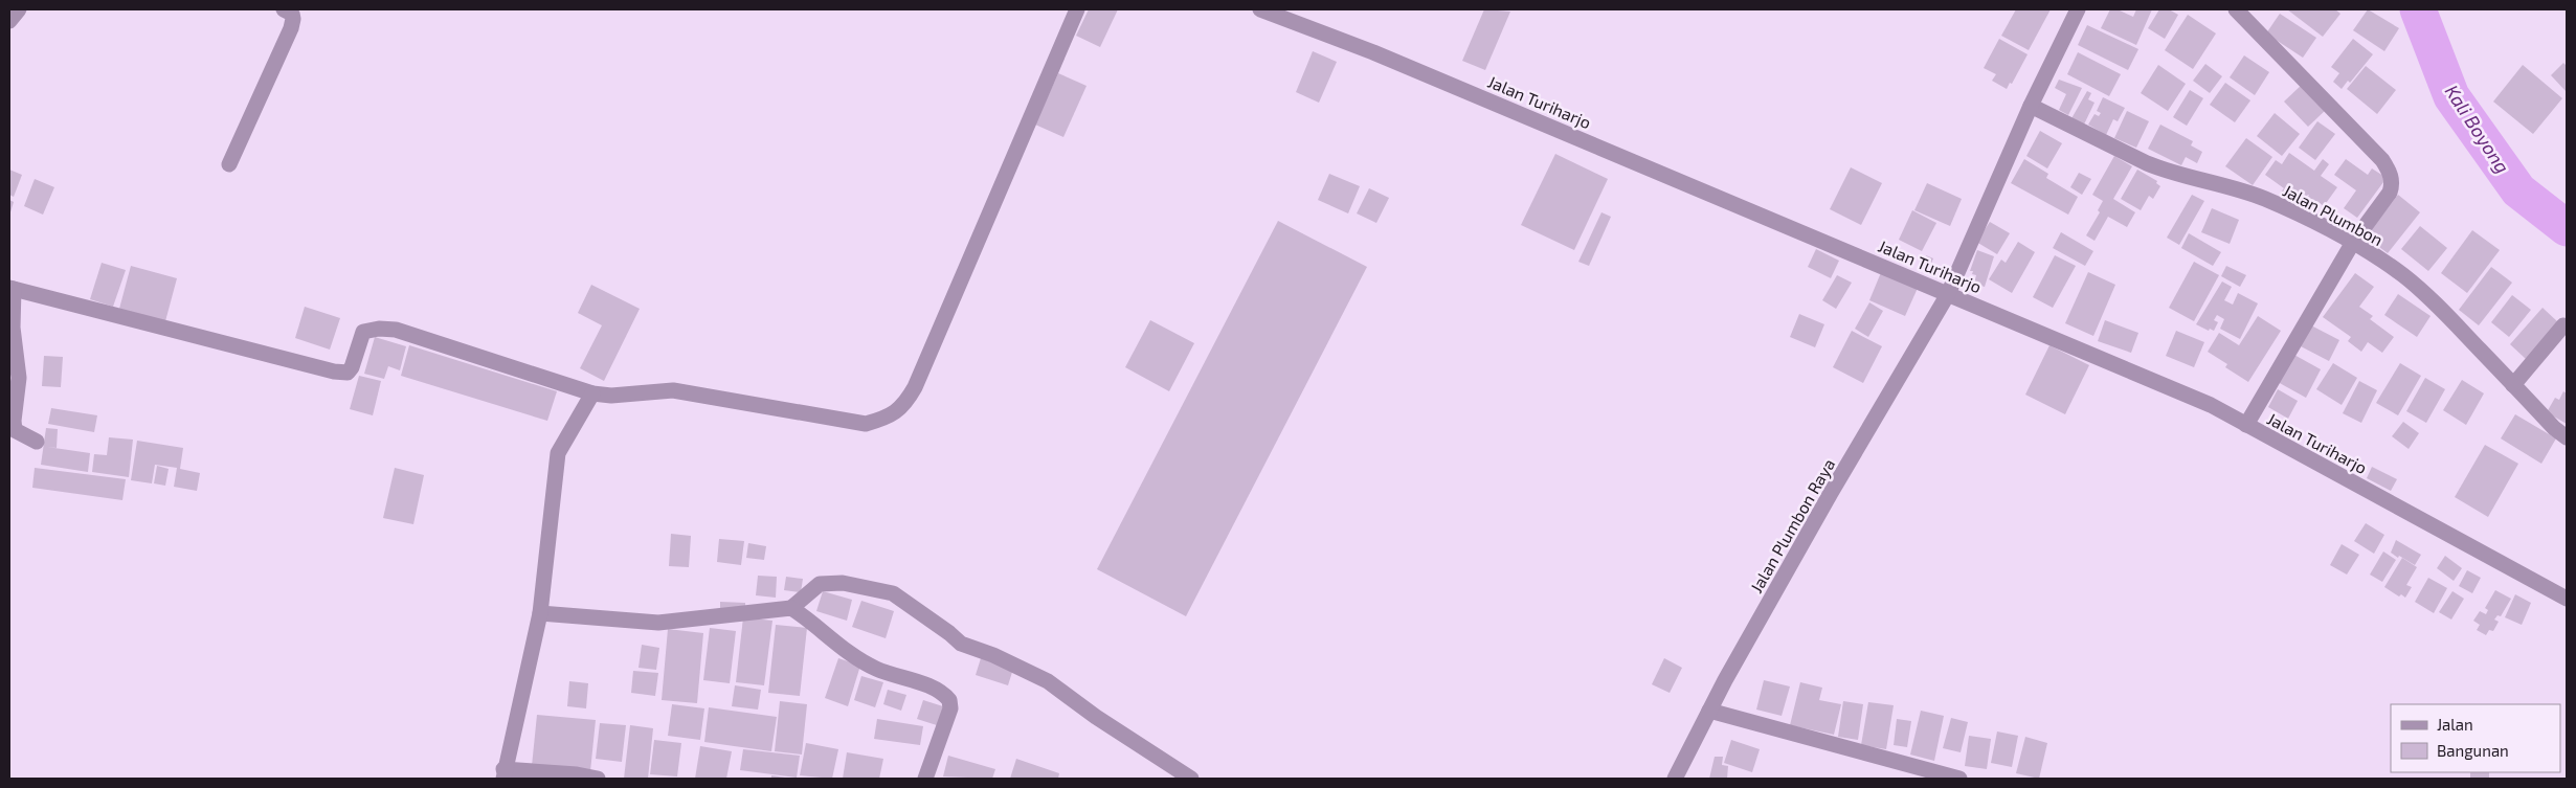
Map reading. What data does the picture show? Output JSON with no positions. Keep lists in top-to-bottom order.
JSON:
{
  "streets": {
    "street": ["Jalan Turiharjo", "Jalan Plumbon", "Jalan Plumbon Raya"]
  },
  "crossings": [
    ["Jalan Turiharjo", "Jalan Plumbon Raya"],
    ["Jalan Plumbon", "Jalan Plumbon Raya"]
  ],
  "water": ["Kali Boyong"],
  "legend": ["Jalan", "Bangunan"]
}
